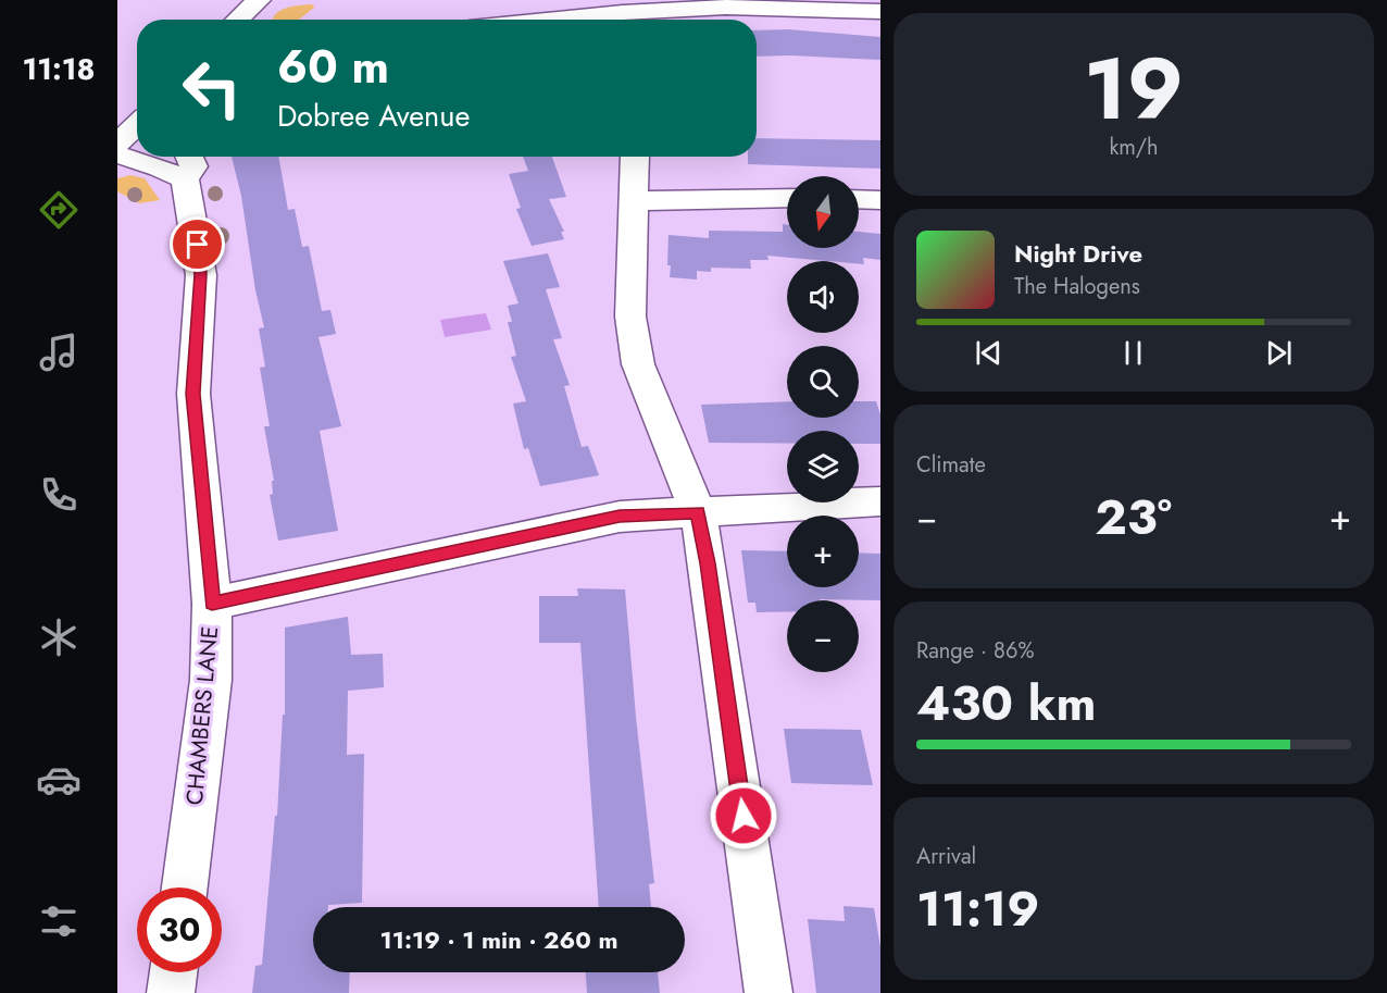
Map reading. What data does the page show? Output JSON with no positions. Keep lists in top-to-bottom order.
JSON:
{
  "streets": {
    "street": ["CHAMBERS LANE"]
  },
  "north": "bottom",
  "page": {
    "tabs": "11:18",
    "tile": [
      ["19", "km/h"],
      "Climate",
      ["Range · 86%", "430 km"],
      ["Arrival", "11:19"]
    ],
    "turn": ["60 m", "Dobree Avenue"],
    "map_buttons": ["+", "−"],
    "song": ["Night Drive", "The Halogens"],
    "heat": ["−", "23°", "+"],
    "limit": "30",
    "trip": "11:19 · 1 min · 260 m"
  }
}
